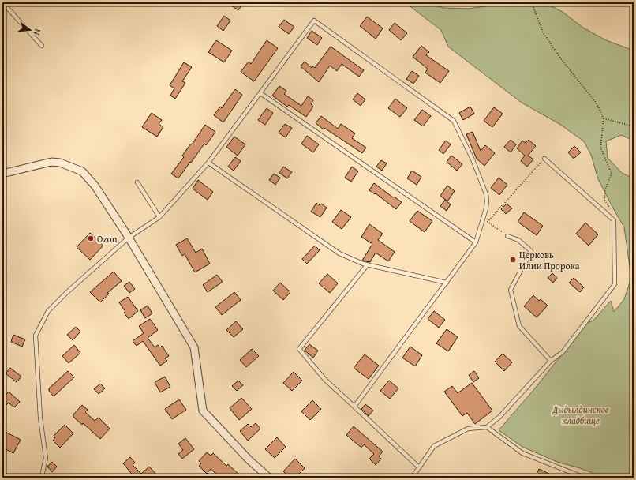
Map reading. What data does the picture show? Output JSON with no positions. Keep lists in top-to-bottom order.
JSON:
{
  "parks": ["Дыдылдинское кладбище"],
  "places": ["Ozon", "Церковь Илии Пророка"],
  "north": "right"
}
